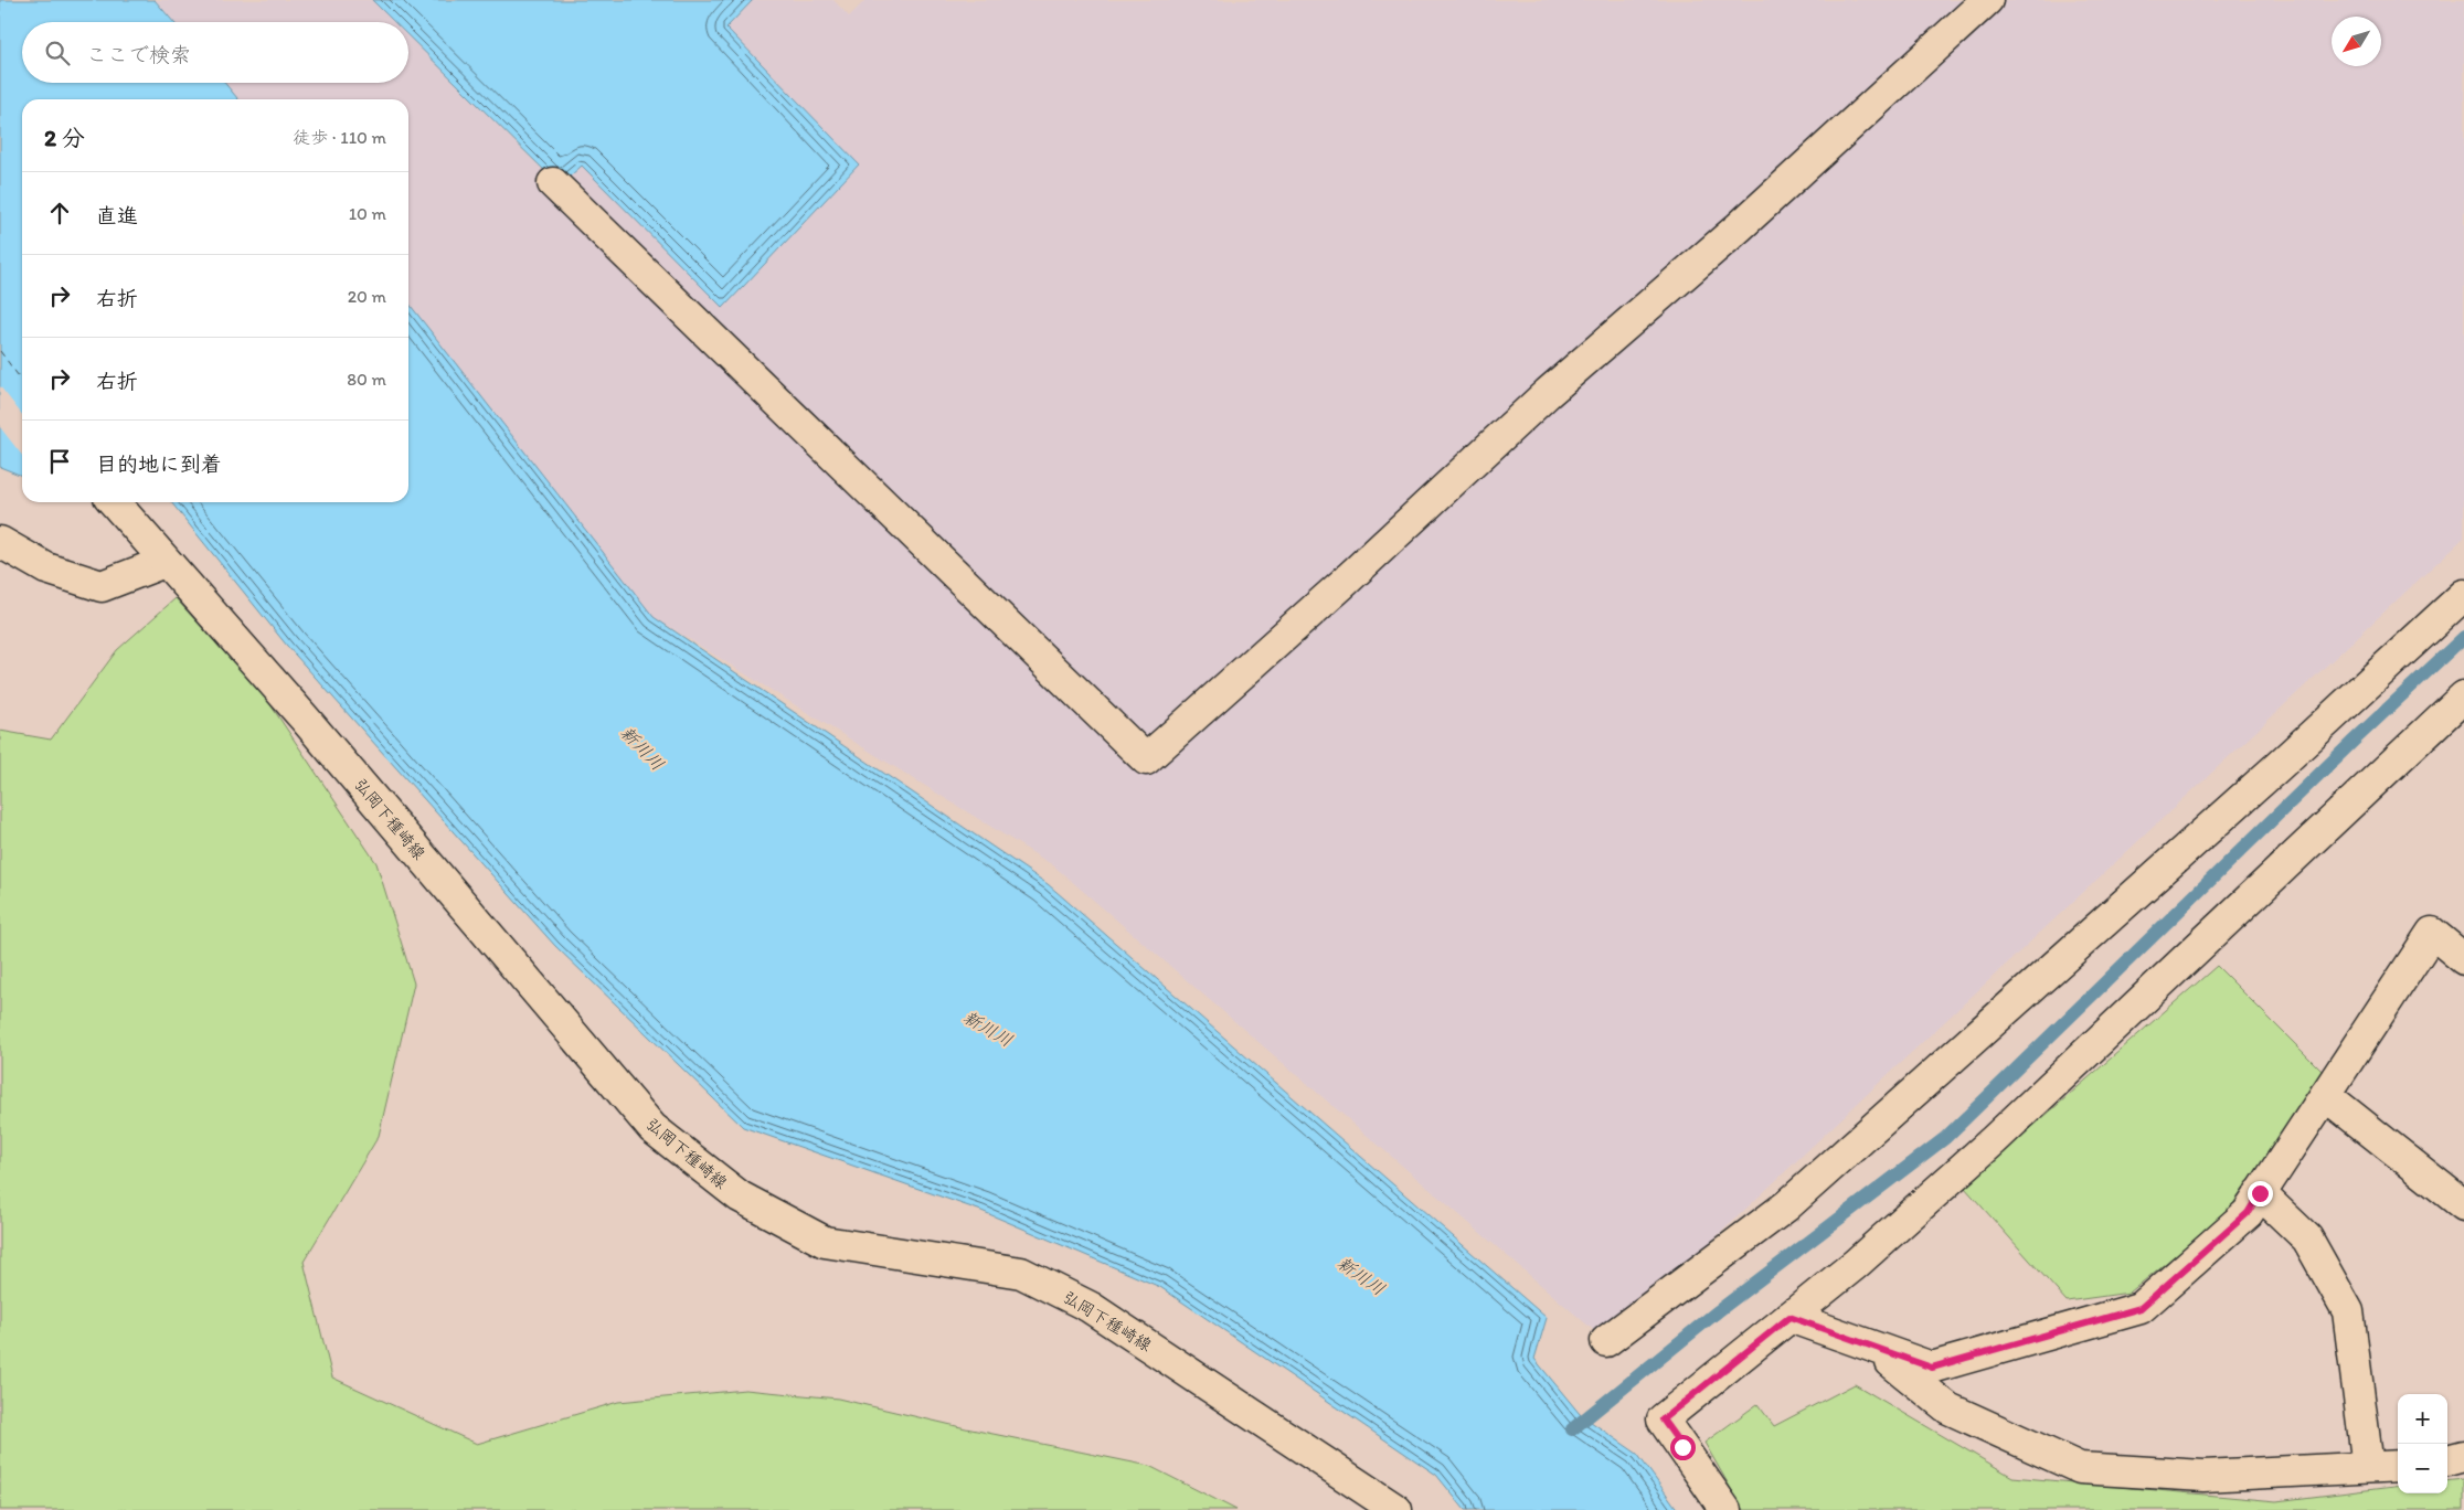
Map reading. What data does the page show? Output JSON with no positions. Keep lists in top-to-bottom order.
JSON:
{
  "streets": {
    "street": ["弘岡下種崎線"]
  },
  "water": ["新川川"],
  "north": "bottom left",
  "page": {
    "search": "ここで検索",
    "heading": ["2 分", "徒歩 · 110 m"],
    "list": [
      ["直進", "10 m"],
      ["右折", "20 m"],
      ["右折", "80 m"],
      "目的地に到着"
    ],
    "map_buttons": ["+", "−"]
  }
}
